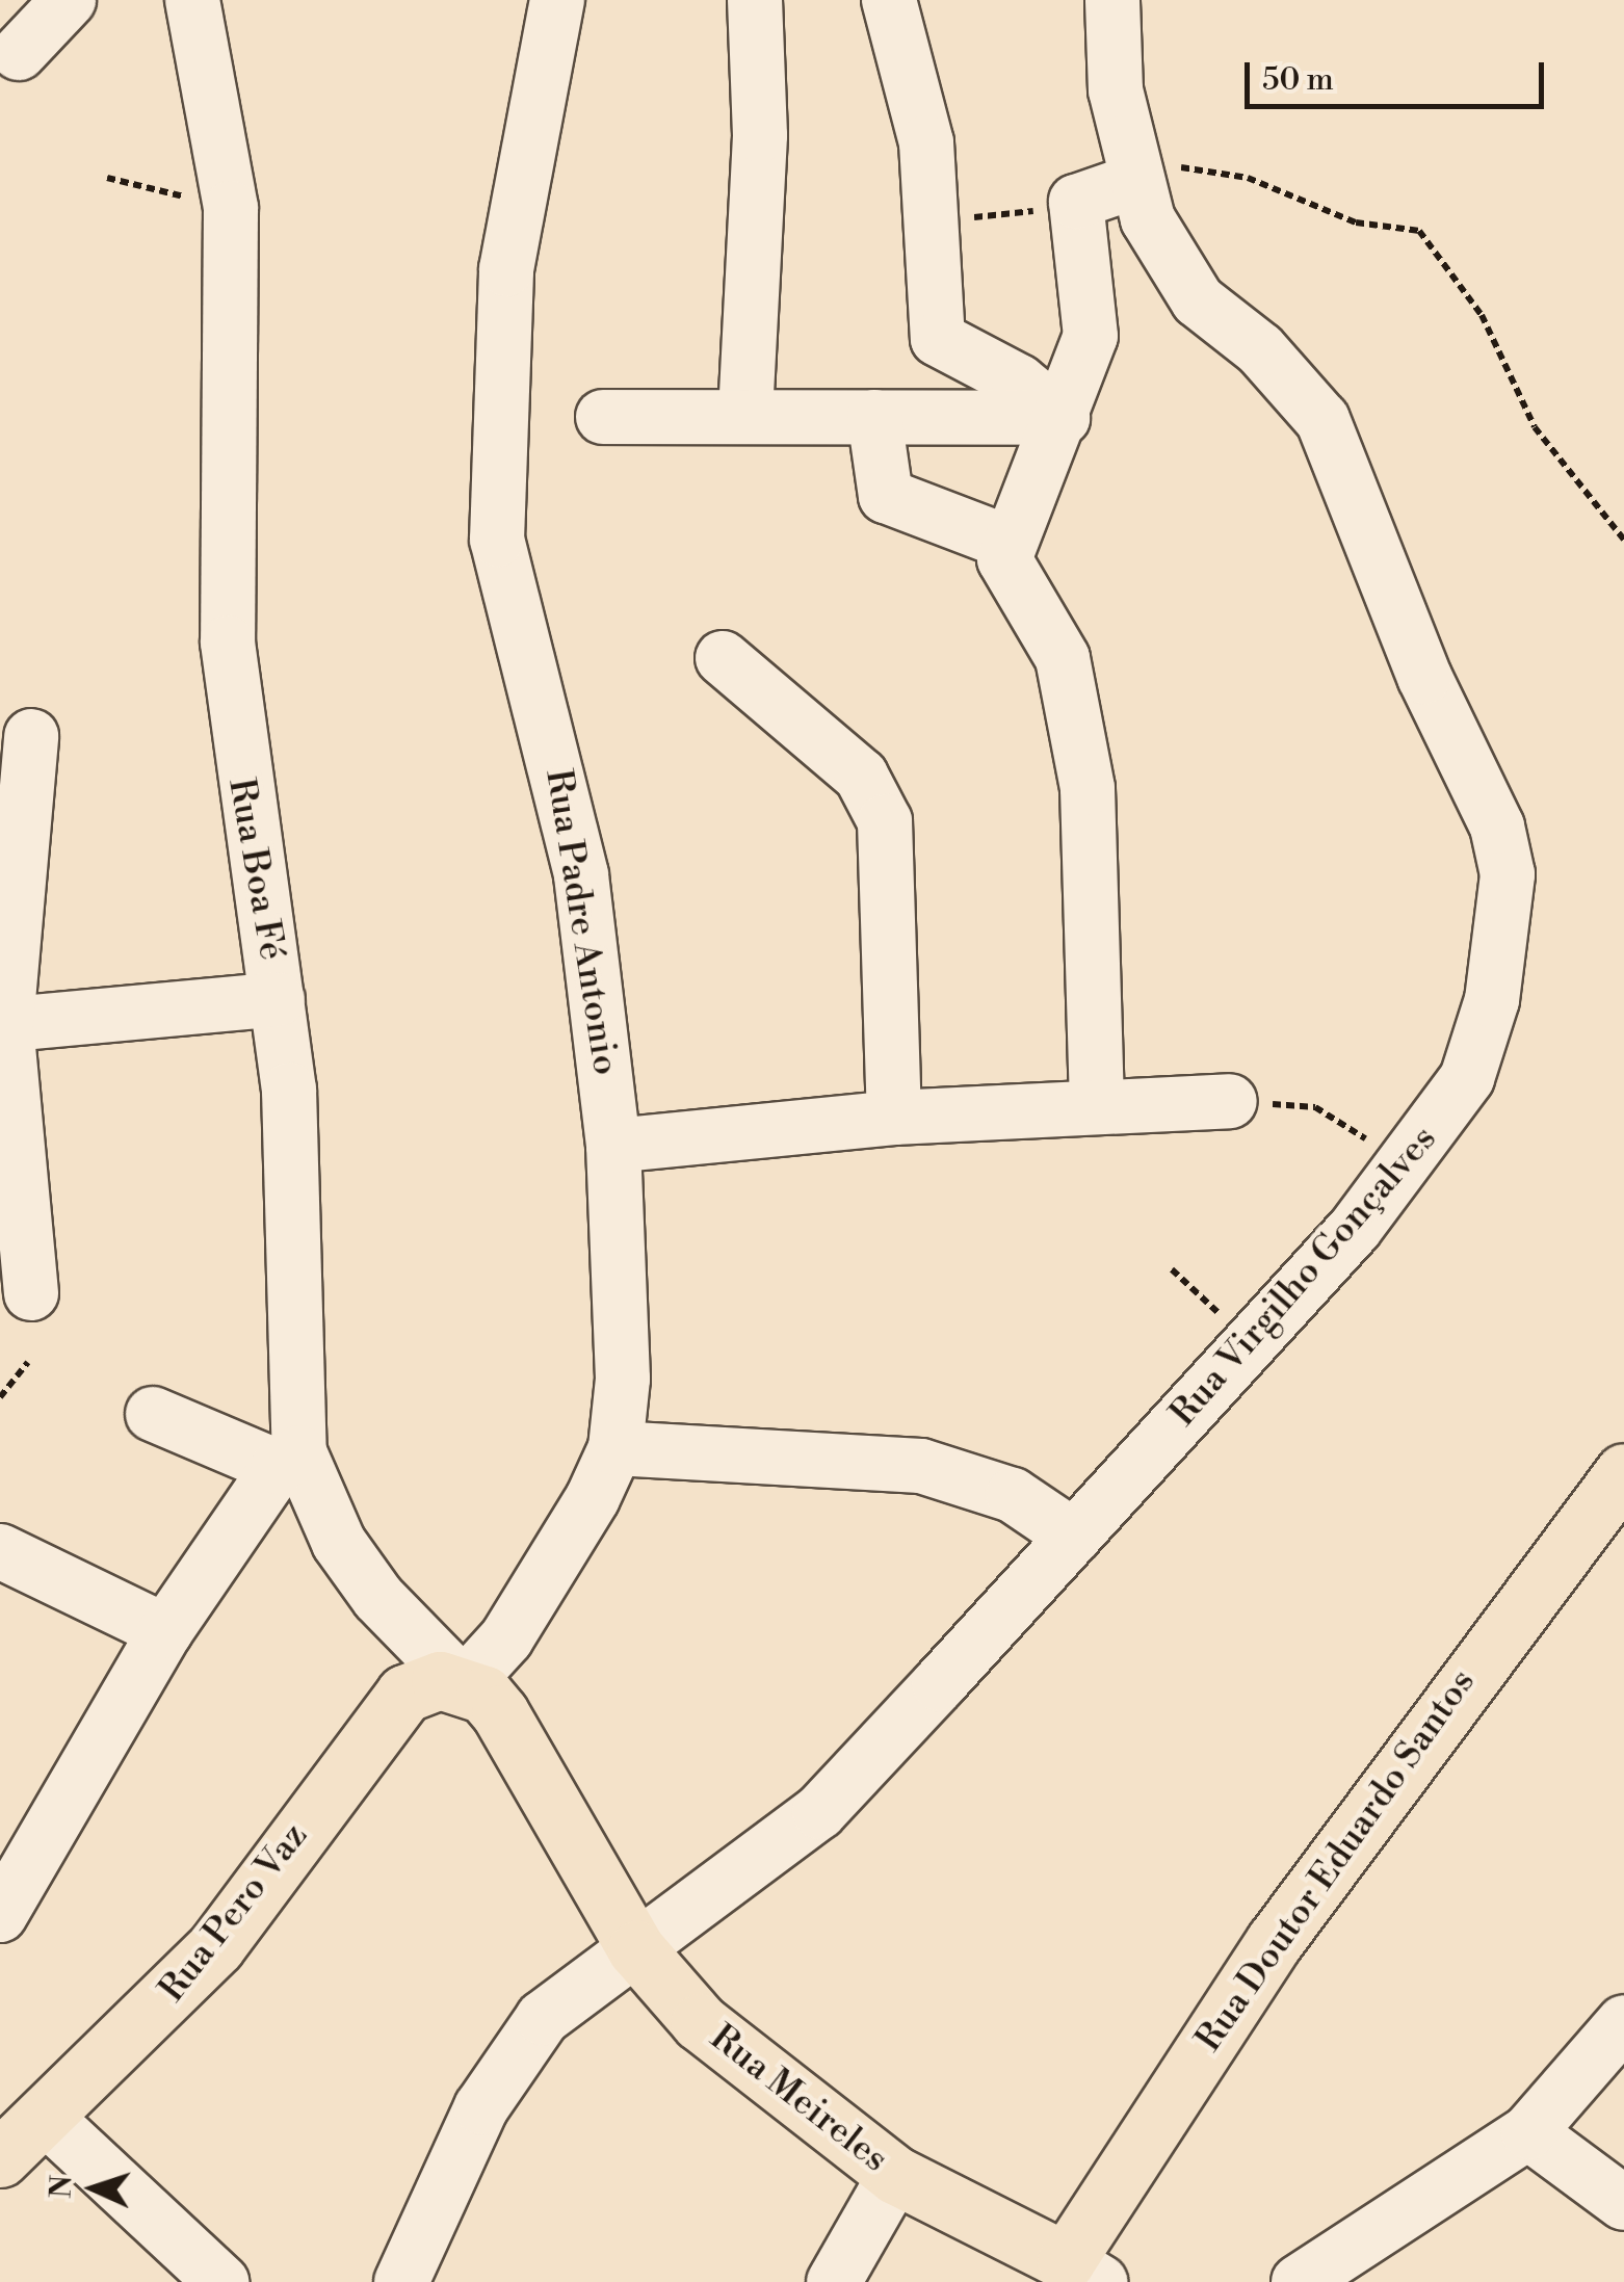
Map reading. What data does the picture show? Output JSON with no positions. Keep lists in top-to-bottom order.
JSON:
{
  "streets": {
    "main road": ["Rua Doutor Eduardo Santos", "Rua Pero Vaz", "Rua Meireles"],
    "street": ["Rua Boa Fé", "Rua Padre Antonio", "Rua Virgilho Gonçalves"]
  },
  "crossings": [
    ["Rua Boa Fé", "Rua Padre Antonio"],
    ["Rua Boa Fé", "Rua Pero Vaz"],
    ["Rua Boa Fé", "Rua Meireles"],
    ["Rua Padre Antonio", "Rua Pero Vaz"],
    ["Rua Padre Antonio", "Rua Meireles"],
    ["Rua Virgilho Gonçalves", "Rua Meireles"],
    ["Rua Doutor Eduardo Santos", "Rua Meireles"],
    ["Rua Pero Vaz", "Rua Meireles"]
  ],
  "scale_bar": "50 m",
  "north": "left"
}
